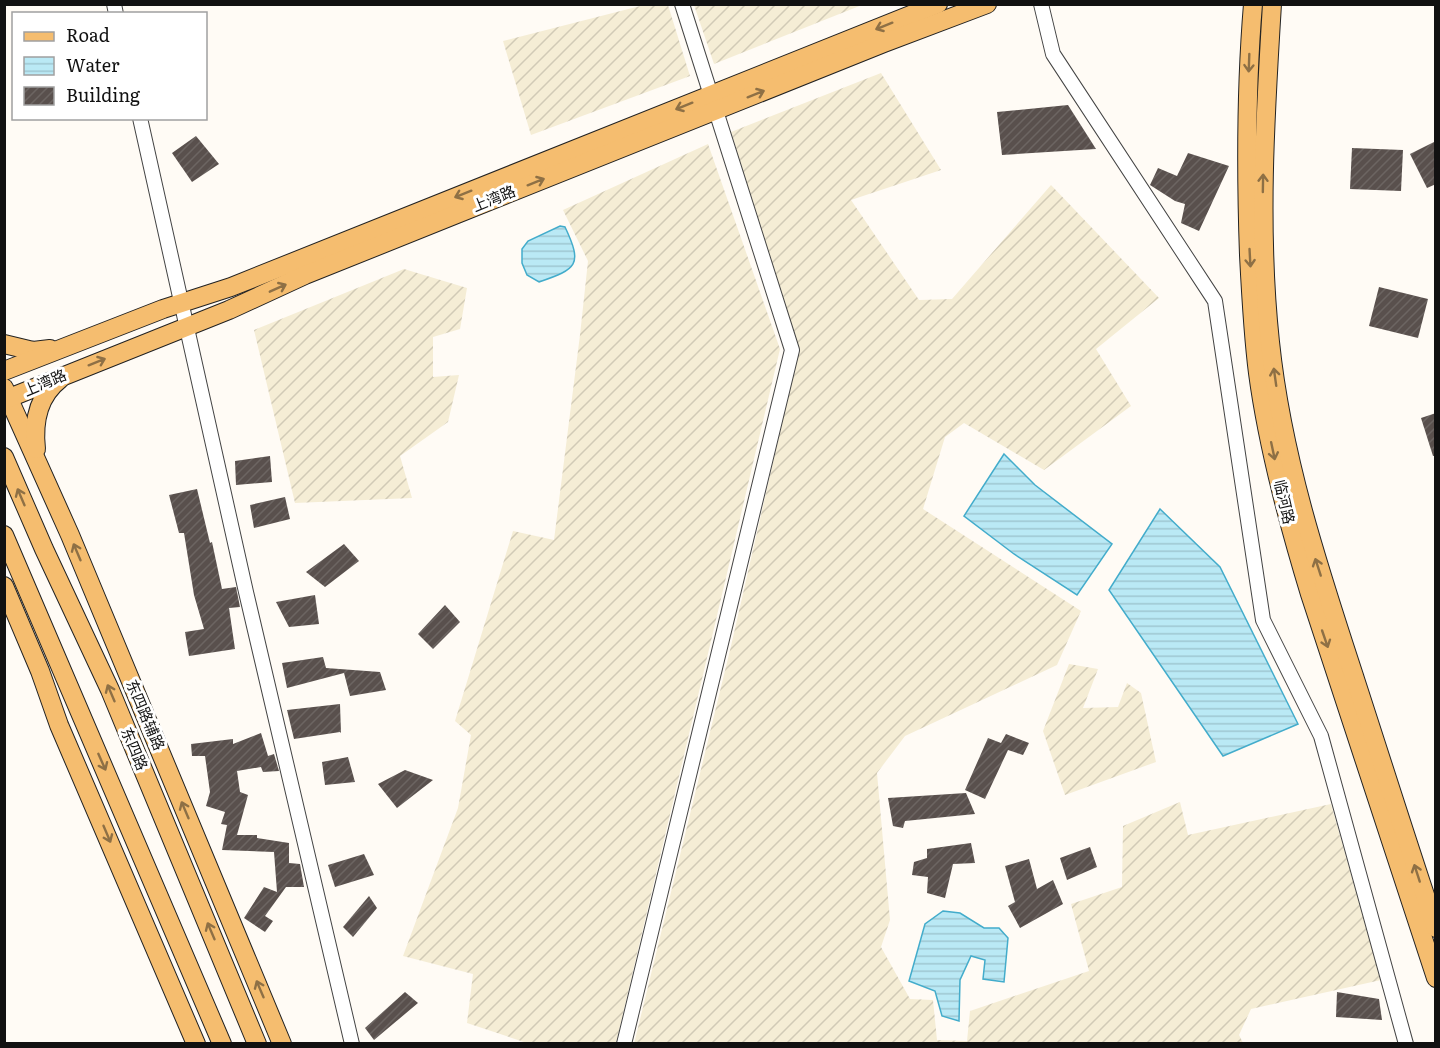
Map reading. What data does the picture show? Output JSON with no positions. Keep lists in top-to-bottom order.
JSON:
{
  "streets": {
    "main road": [
      "上湾路",
      "临河路",
      "东四路辅路",
      "东四路"
    ]
  },
  "crossings": [
    ["上湾路", "东四路辅路"]
  ],
  "legend": ["Road", "Water", "Building"]
}
